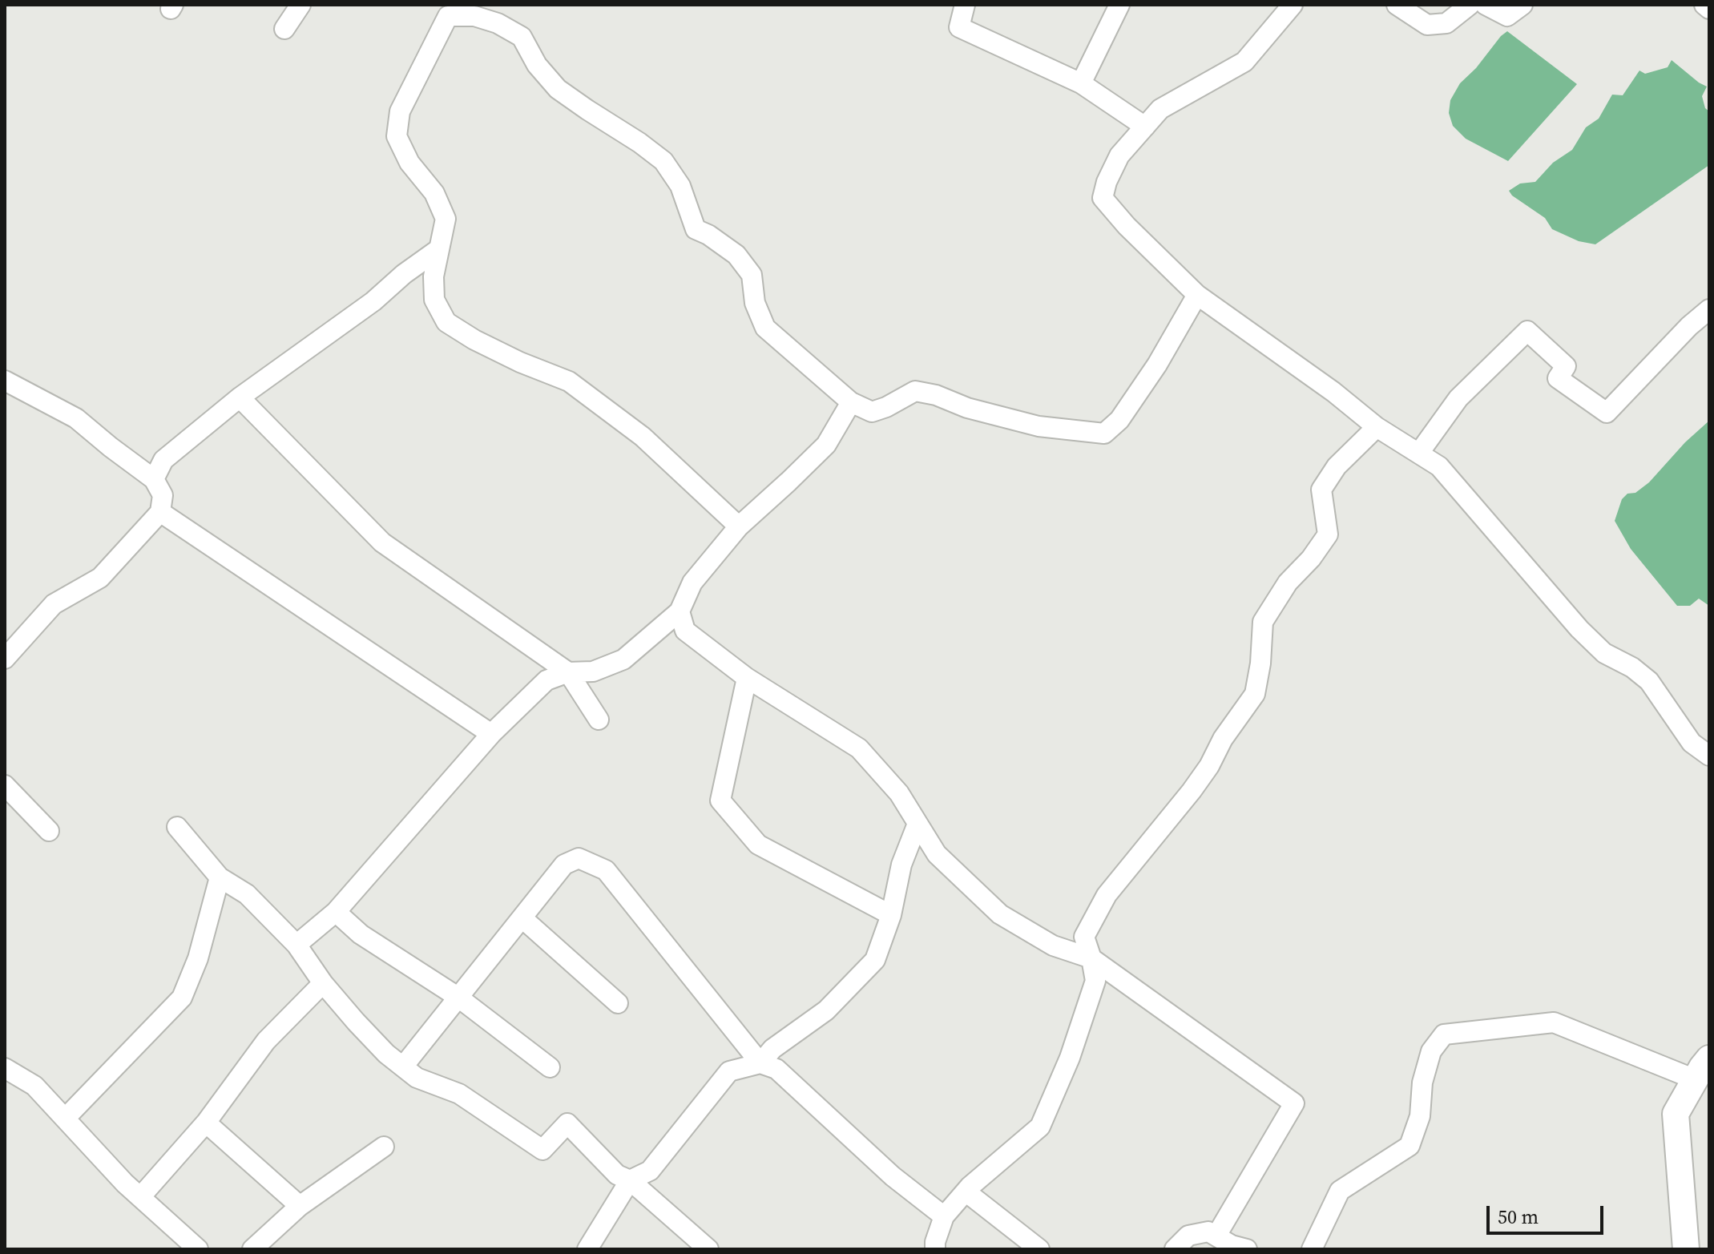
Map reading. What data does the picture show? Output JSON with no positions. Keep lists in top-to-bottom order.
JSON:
{
  "scale_bar": "50 m"
}
